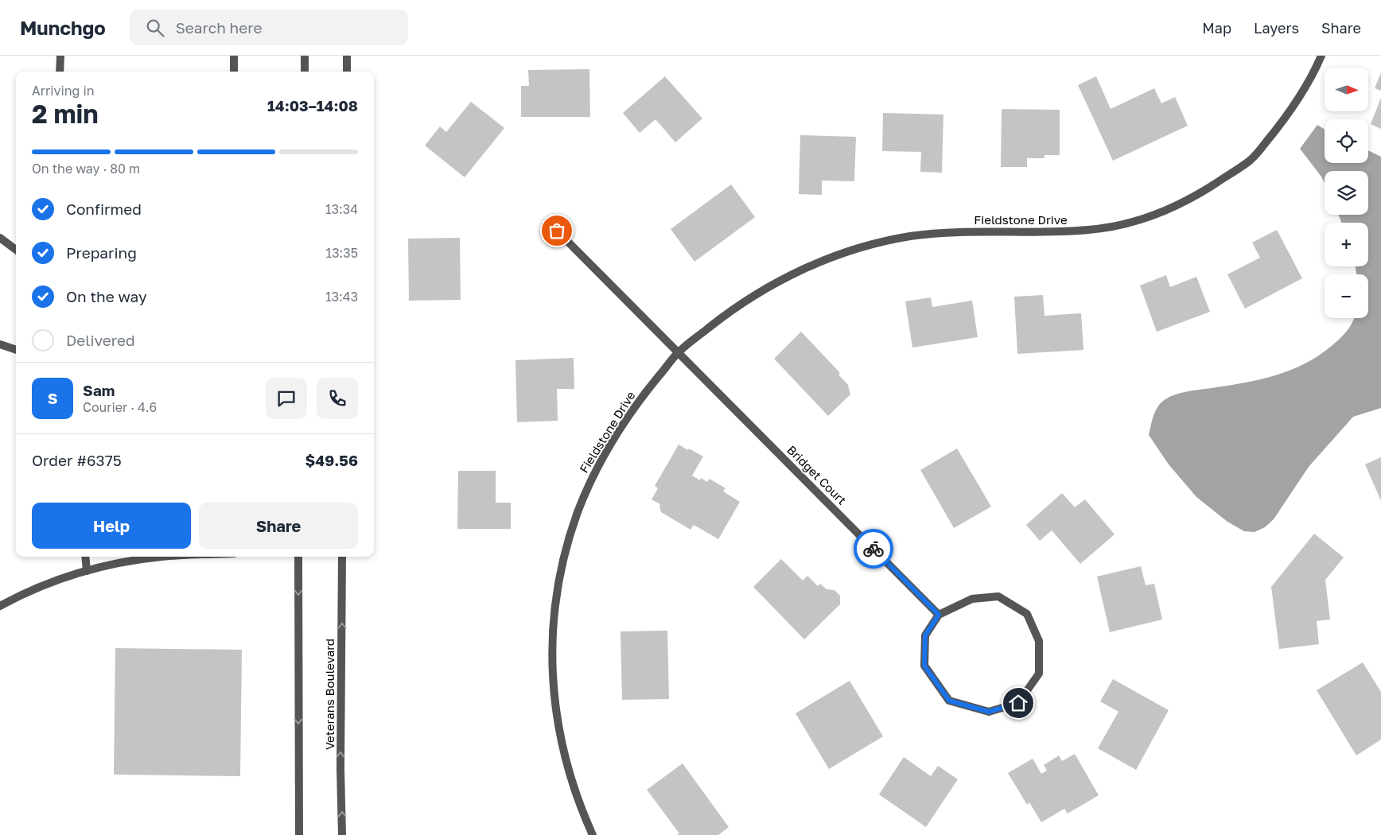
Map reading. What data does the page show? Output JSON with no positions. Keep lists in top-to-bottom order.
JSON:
{
  "streets": {
    "street": ["Fieldstone Drive", "Bridget Court", "Veterans Boulevard"]
  },
  "crossings": [
    ["Fieldstone Drive", "Bridget Court"]
  ],
  "north": "right",
  "page": {
    "header": "Munchgo",
    "search": "Search here",
    "nav": ["Map", "Layers", "Share"],
    "map_buttons": ["+", "−"],
    "heading": ["2 min", "Arriving in", "14:03–14:08"],
    "panel": [
      "Sam",
      "Courier · 4.6",
      "Order #6375",
      "$49.56"
    ],
    "bar": "On the way · 80 m",
    "list": [
      ["Confirmed", "13:34"],
      ["Preparing", "13:35"],
      ["On the way", "13:43"],
      "Delivered"
    ],
    "round": "S",
    "buttons": ["Help", "Share"]
  }
}
